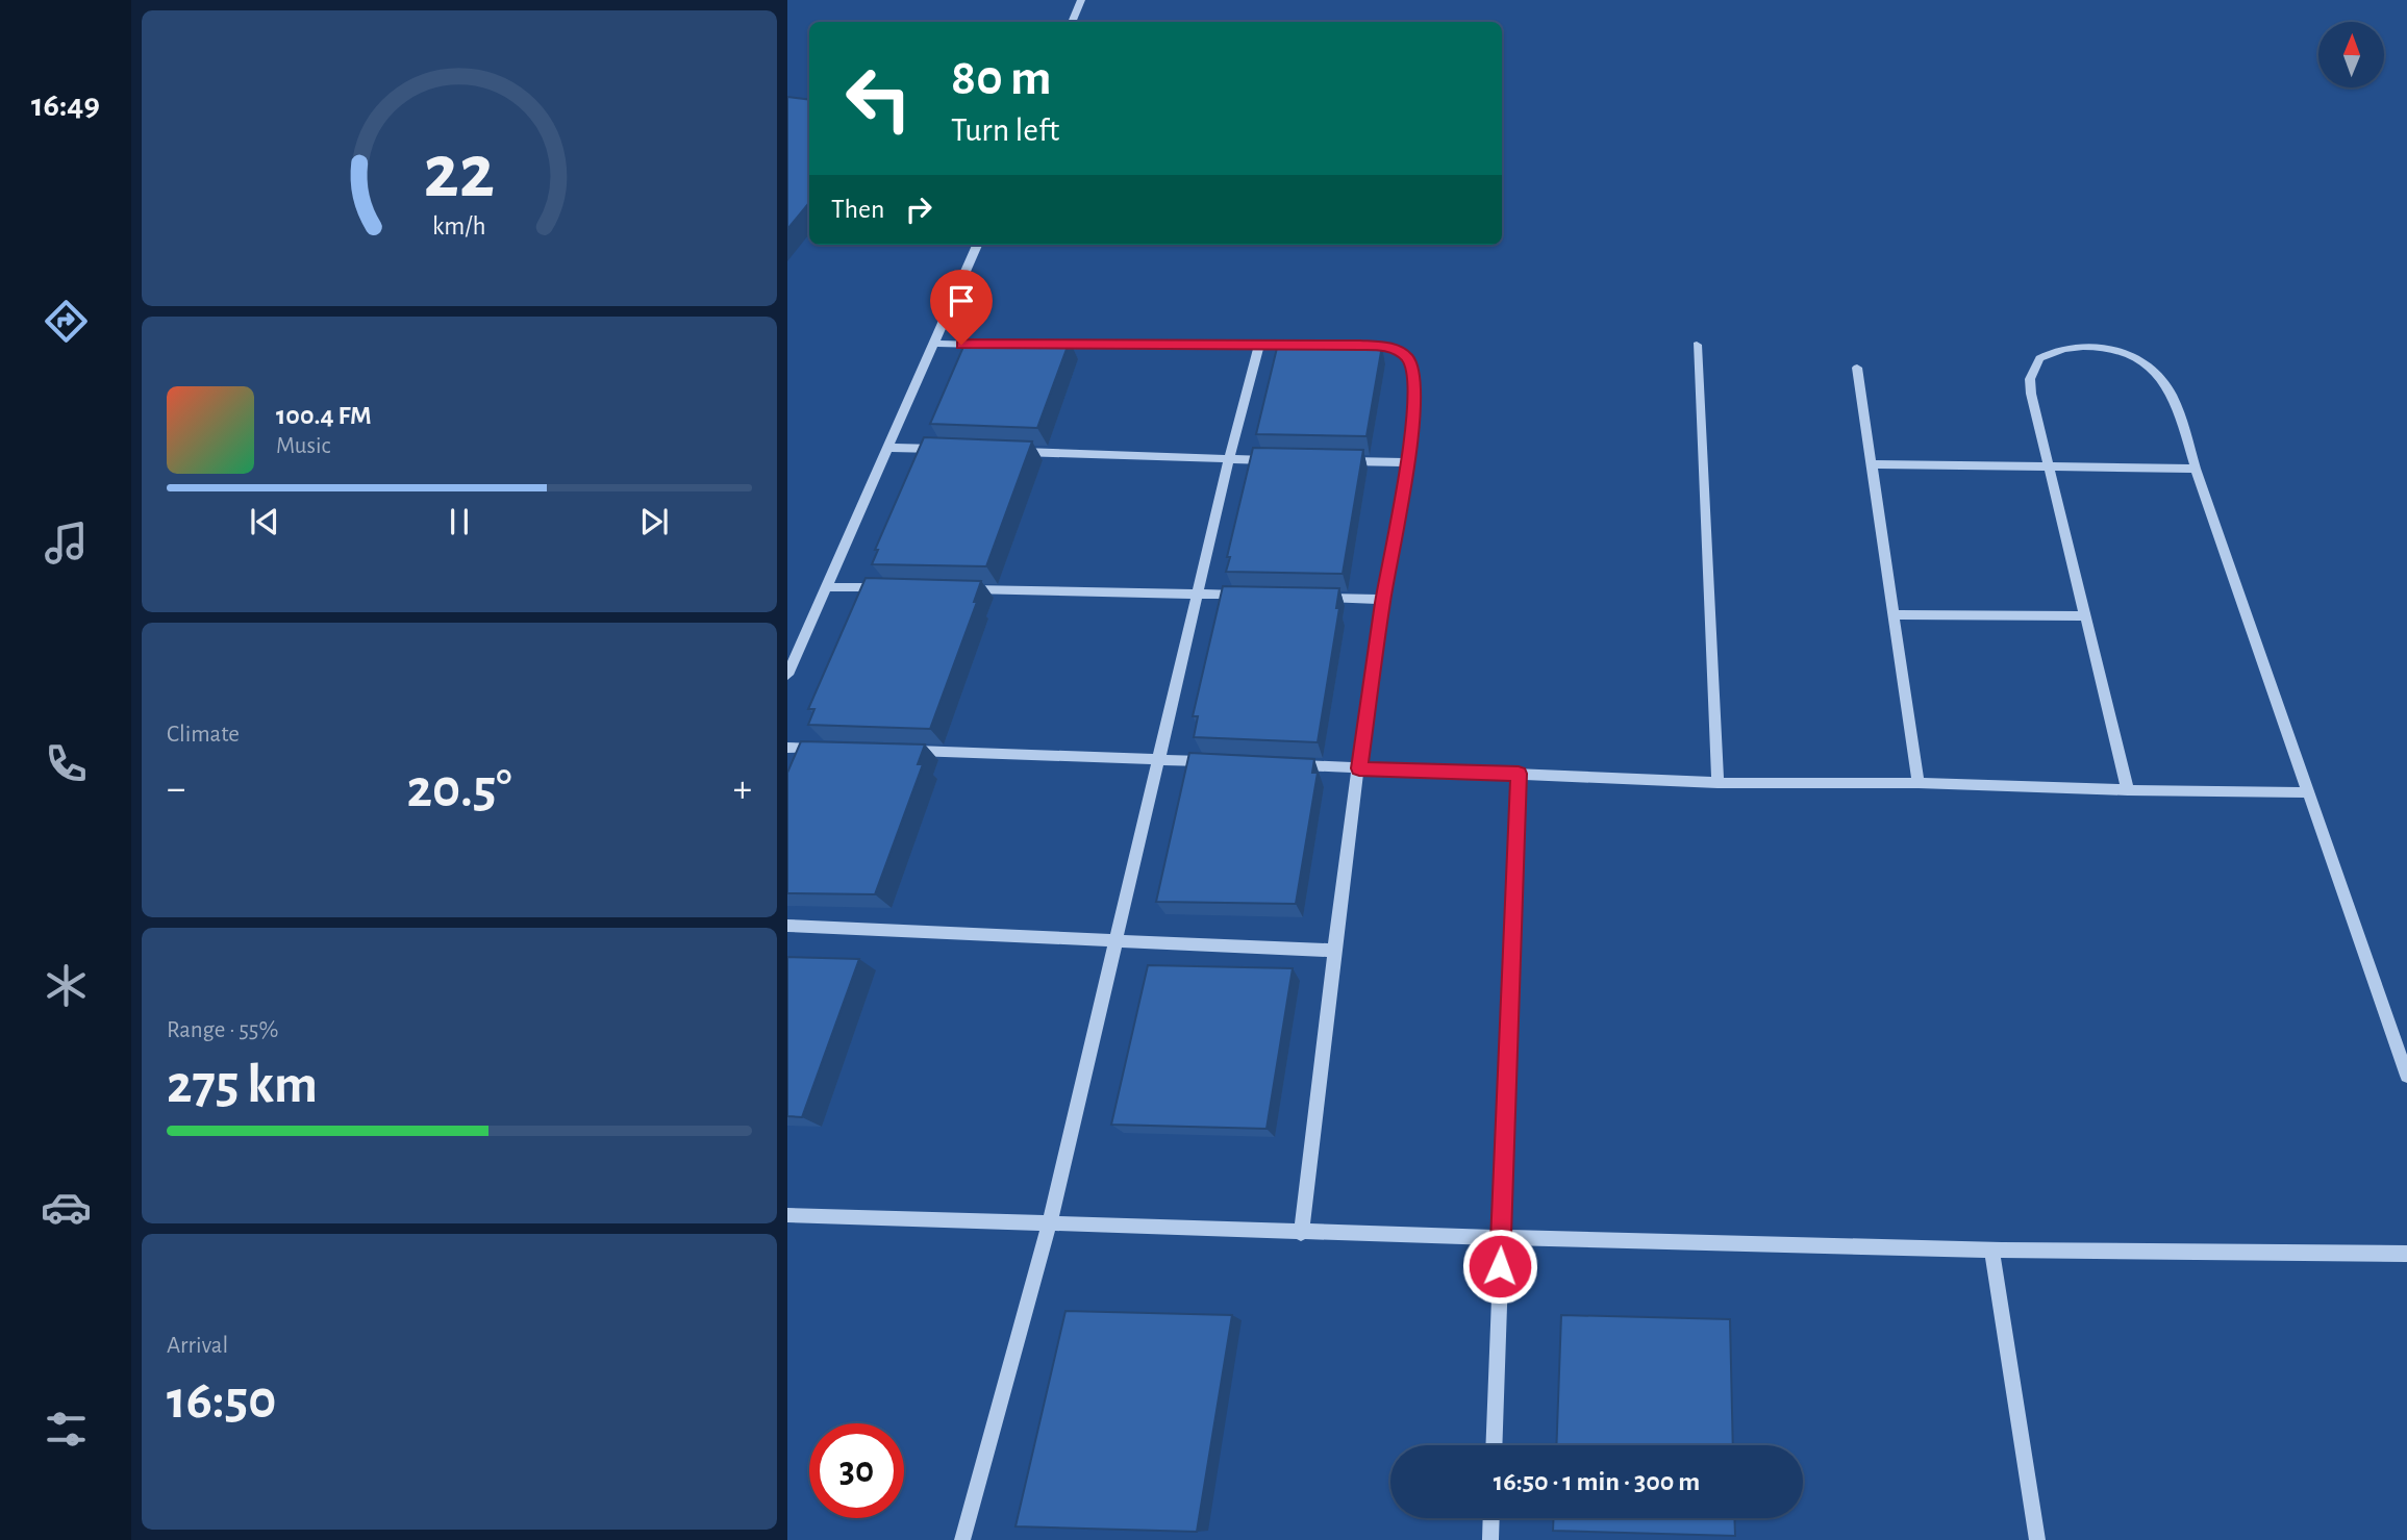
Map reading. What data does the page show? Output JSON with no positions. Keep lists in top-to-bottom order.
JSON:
{
  "north": "top",
  "page": {
    "tabs": "16:49",
    "turn": ["80 m", "Turn left"],
    "then": "Then",
    "song": ["100.4 FM", "Music"],
    "tile": [
      "Climate",
      ["Range · 55%", "275 km"],
      ["Arrival", "16:50"]
    ],
    "heat": ["−", "20.5°", "+"],
    "limit": "30",
    "trip": "16:50 · 1 min · 300 m",
    "gauge": ["22", "km/h"]
  }
}
